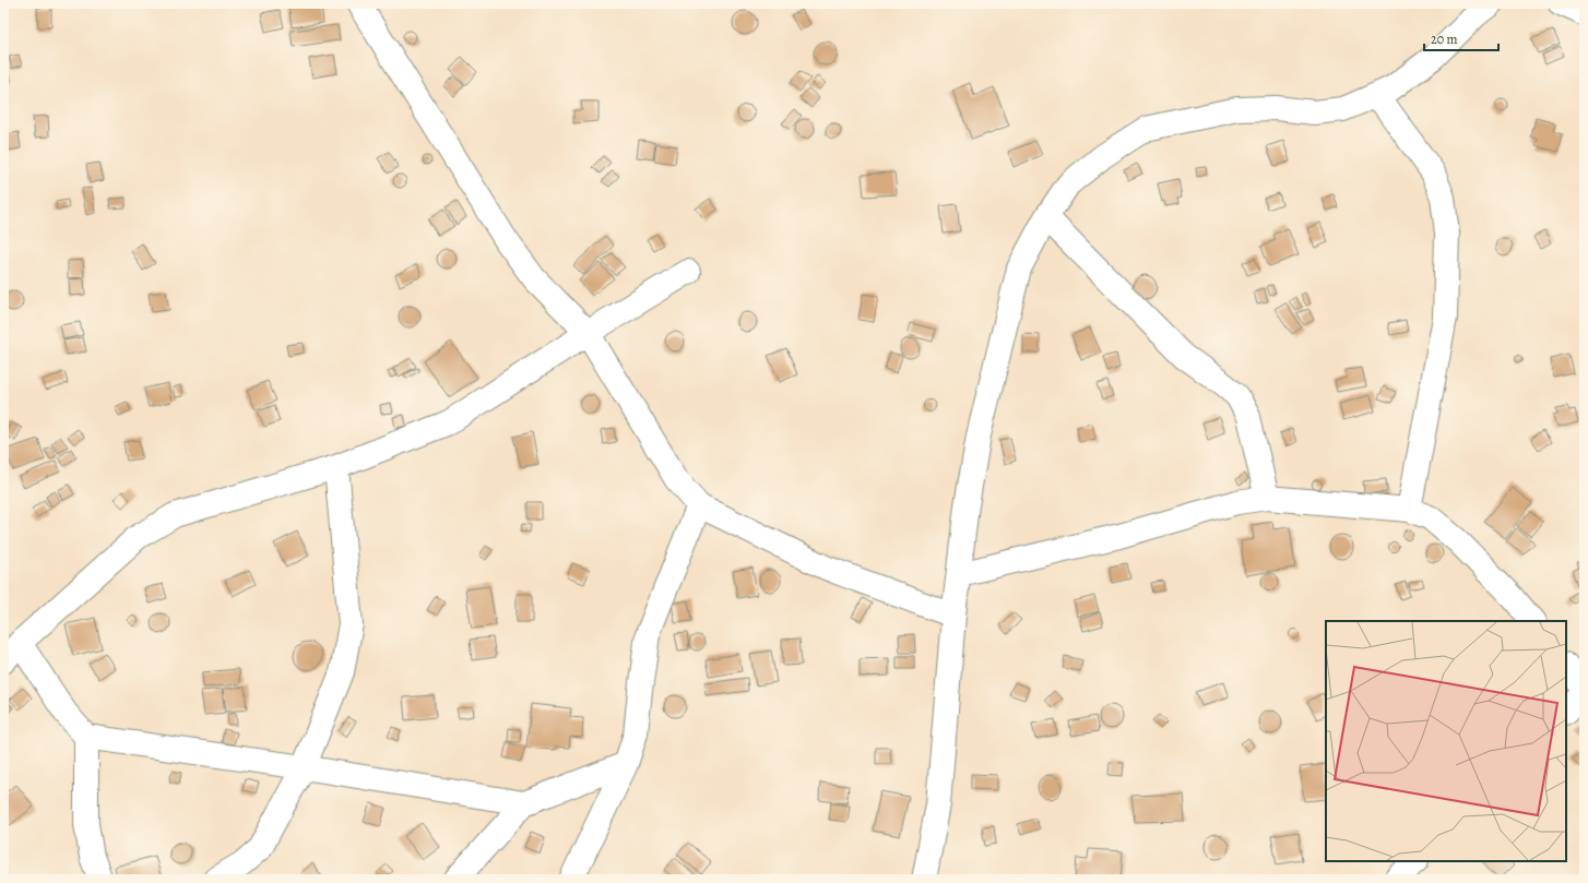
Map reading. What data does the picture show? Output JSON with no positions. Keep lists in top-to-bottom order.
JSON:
{
  "scale_bar": "20 m"
}
